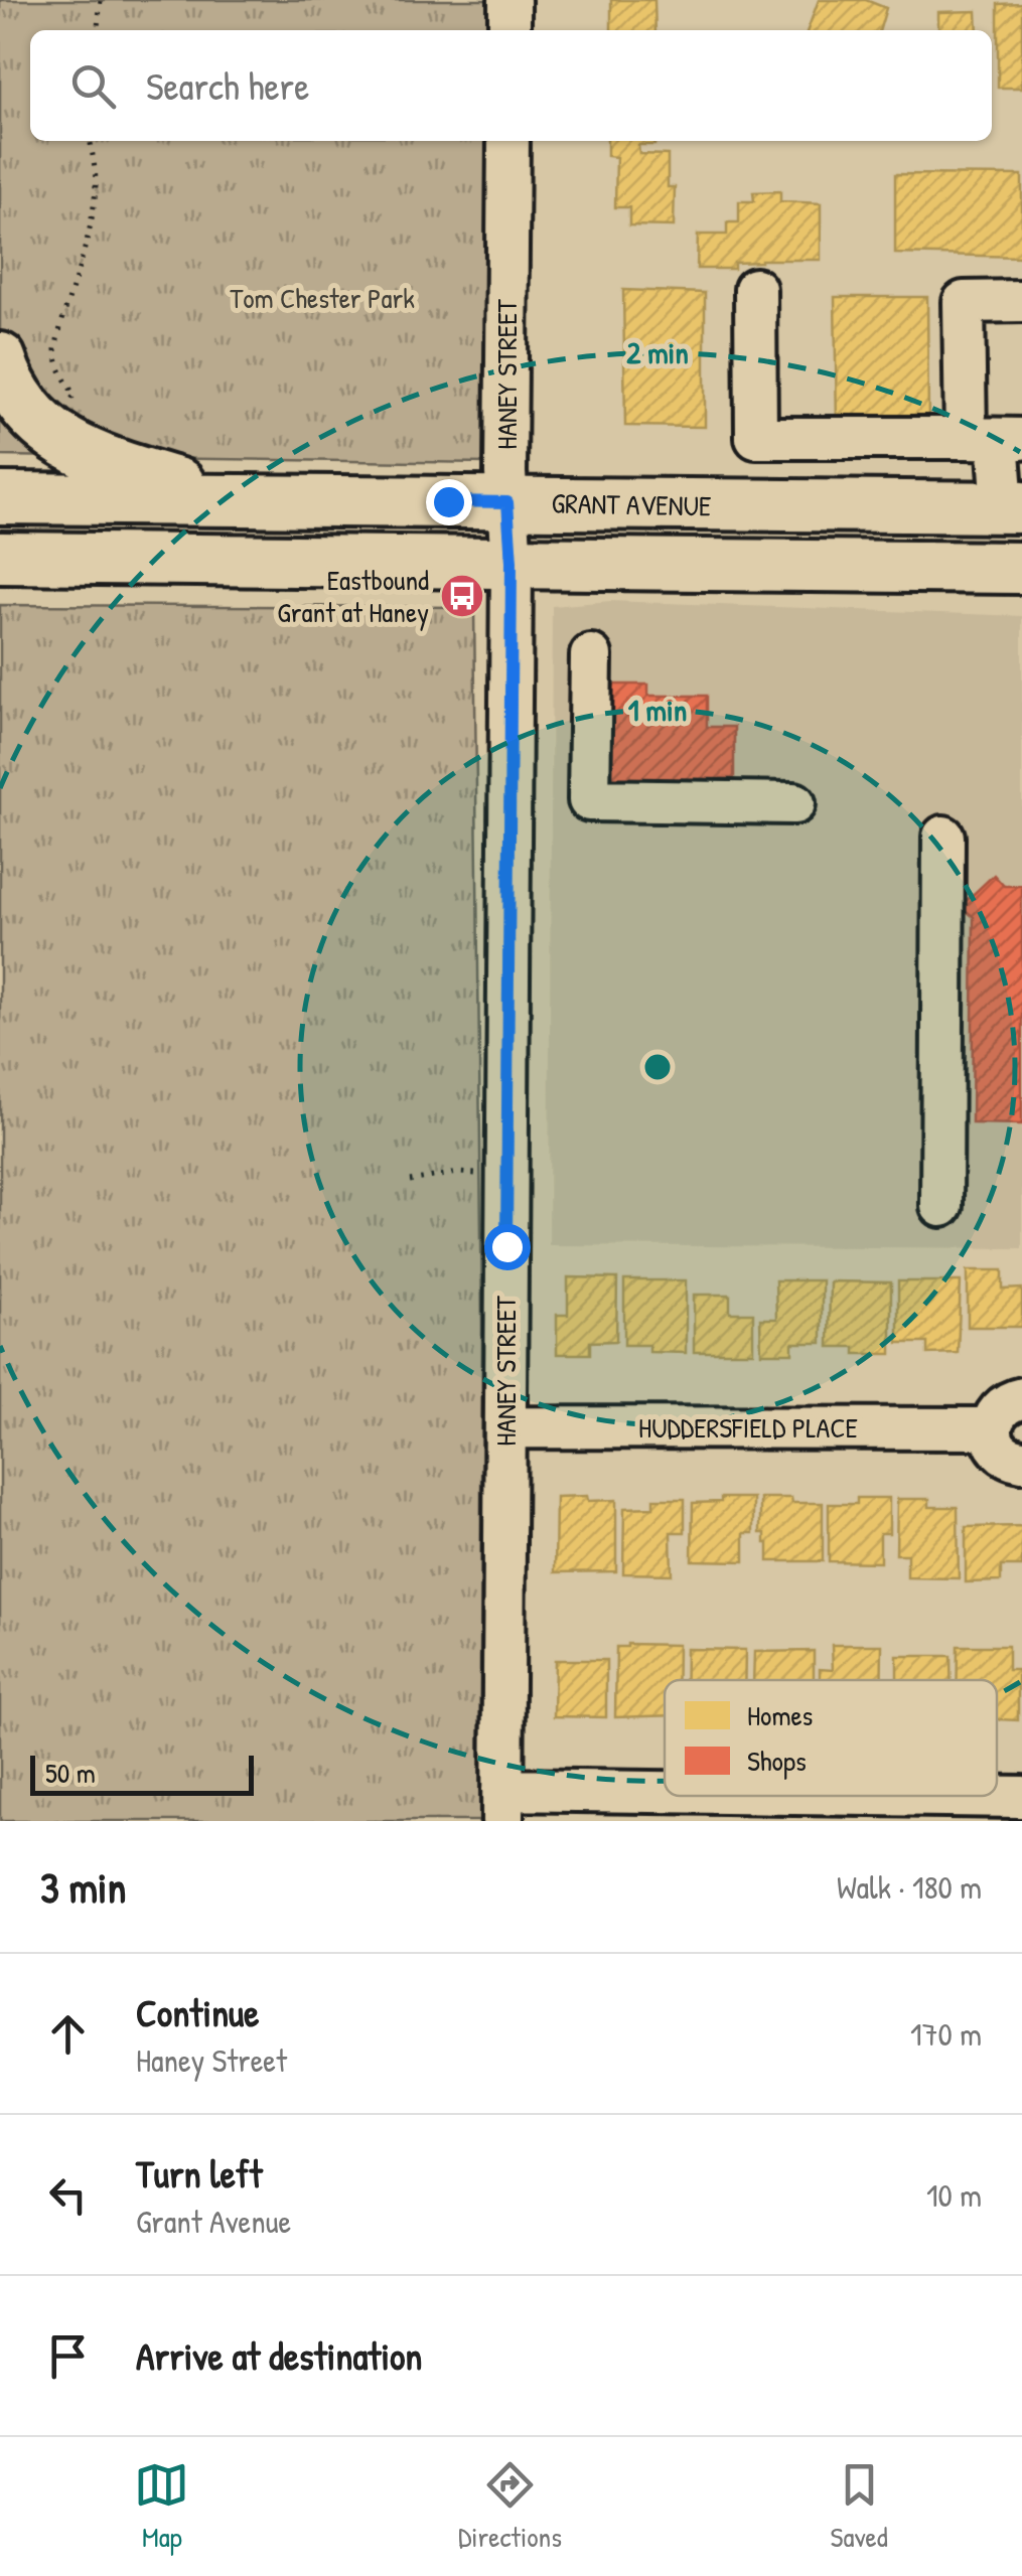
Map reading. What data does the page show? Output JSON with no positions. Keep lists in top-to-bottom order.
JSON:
{
  "streets": {
    "main road": ["GRANT AVENUE"],
    "street": ["HANEY STREET", "HUDDERSFIELD PLACE"]
  },
  "crossings": [
    ["HANEY STREET", "GRANT AVENUE"],
    ["HANEY STREET", "HUDDERSFIELD PLACE"]
  ],
  "parks": ["Tom Chester Park"],
  "places": {
    "bus stop": ["Eastbound Grant at Haney"]
  },
  "legend": ["Homes", "Shops"],
  "scale_bar": "50 m",
  "page": {
    "search": "Search here",
    "scale": "50 m",
    "heading": ["3 min", "Walk · 180 m"],
    "list": [
      ["Continue", "Haney Street", "170 m"],
      ["Turn left", "Grant Avenue", "10 m"],
      "Arrive at destination"
    ],
    "nav": ["Map", "Directions", "Saved"]
  },
  "rings": ["2 min", "1 min"]
}
